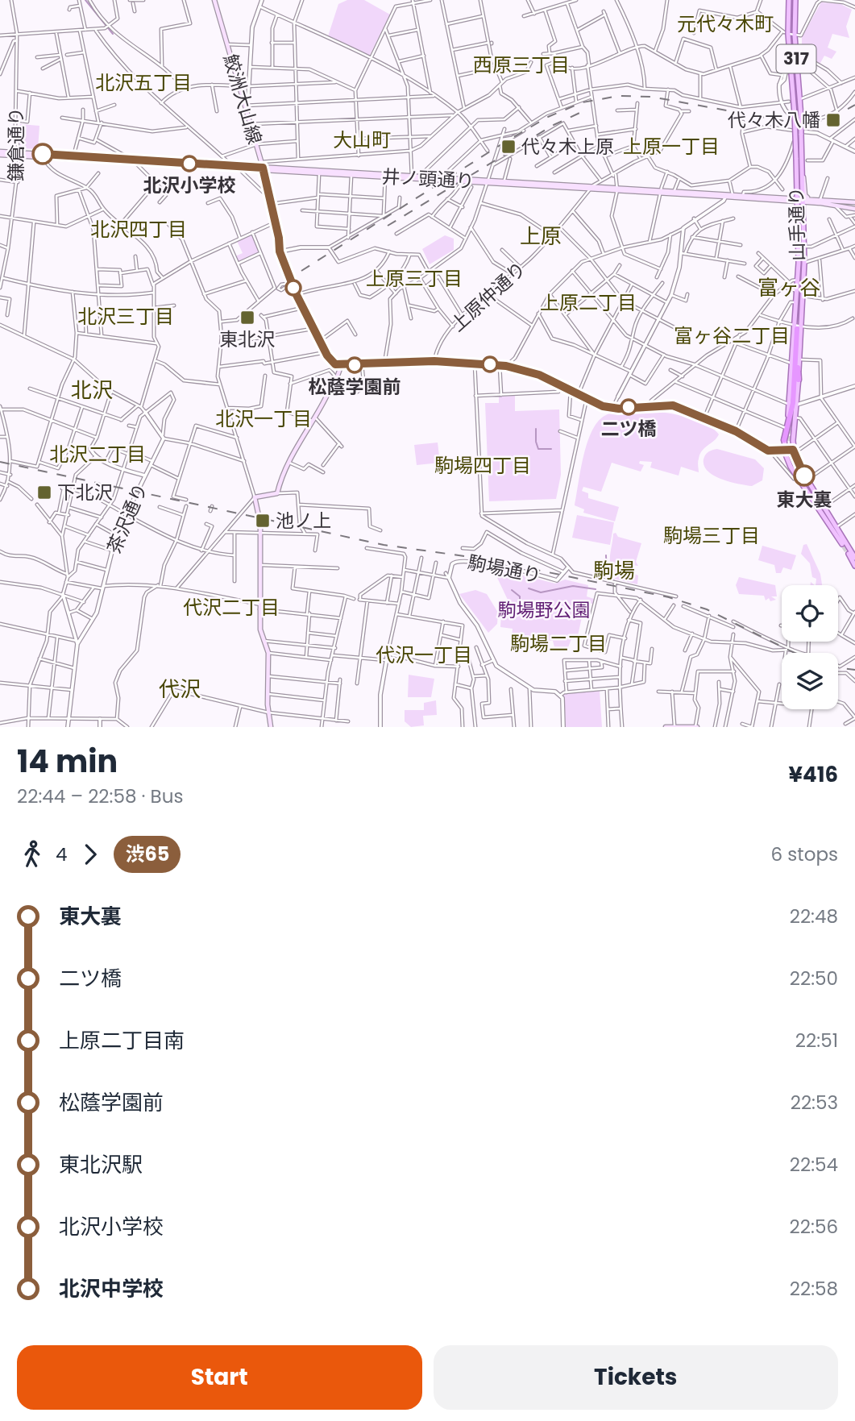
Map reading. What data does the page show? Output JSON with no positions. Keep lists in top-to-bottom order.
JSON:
{
  "streets": {
    "main road": [
      "317",
      "鮫洲大山線",
      "井ノ頭通り",
      "山手通り"
    ],
    "street": [
      "鎌倉通り",
      "上原仲通り",
      "茶沢通り",
      "駒場通り"
    ]
  },
  "crossings": [
    ["鮫洲大山線", "井ノ頭通り"],
    ["鎌倉通り", "井ノ頭通り"],
    ["井ノ頭通り", "山手通り"],
    ["井ノ頭通り", "上原仲通り"]
  ],
  "districts": [
    "元代々木町",
    "西原三丁目",
    "北沢五丁目",
    "大山町",
    "上原一丁目",
    "北沢四丁目",
    "上原",
    "上原三丁目",
    "富ヶ谷",
    "上原二丁目",
    "北沢三丁目",
    "富ヶ谷二丁目",
    "北沢",
    "北沢一丁目",
    "北沢二丁目",
    "駒場四丁目",
    "駒場三丁目",
    "駒場",
    "代沢二丁目",
    "駒場二丁目",
    "代沢一丁目",
    "代沢"
  ],
  "parks": ["駒場野公園"],
  "places": {
    "transit": [
      "代々木八幡",
      "代々木上原",
      "東北沢",
      "下北沢",
      "池ノ上"
    ],
    "other": [
      "北沢小学校",
      "松蔭学園前",
      "二ツ橋",
      "東大裏"
    ]
  },
  "lines": ["bus line 渋65"],
  "page": {
    "heading": ["14 min", "22:44 – 22:58 · Bus", "¥416"],
    "legs": ["4", "渋65", "6 stops"],
    "list": [
      {
        "name": "東大裏",
        "value": "22:48"
      },
      {
        "name": "二ツ橋",
        "value": "22:50"
      },
      {
        "name": "上原二丁目南",
        "value": "22:51"
      },
      {
        "name": "松蔭学園前",
        "value": "22:53"
      },
      {
        "name": "東北沢駅",
        "value": "22:54"
      },
      {
        "name": "北沢小学校",
        "value": "22:56"
      },
      {
        "name": "北沢中学校",
        "value": "22:58"
      }
    ],
    "buttons": ["Start", "Tickets"]
  }
}
